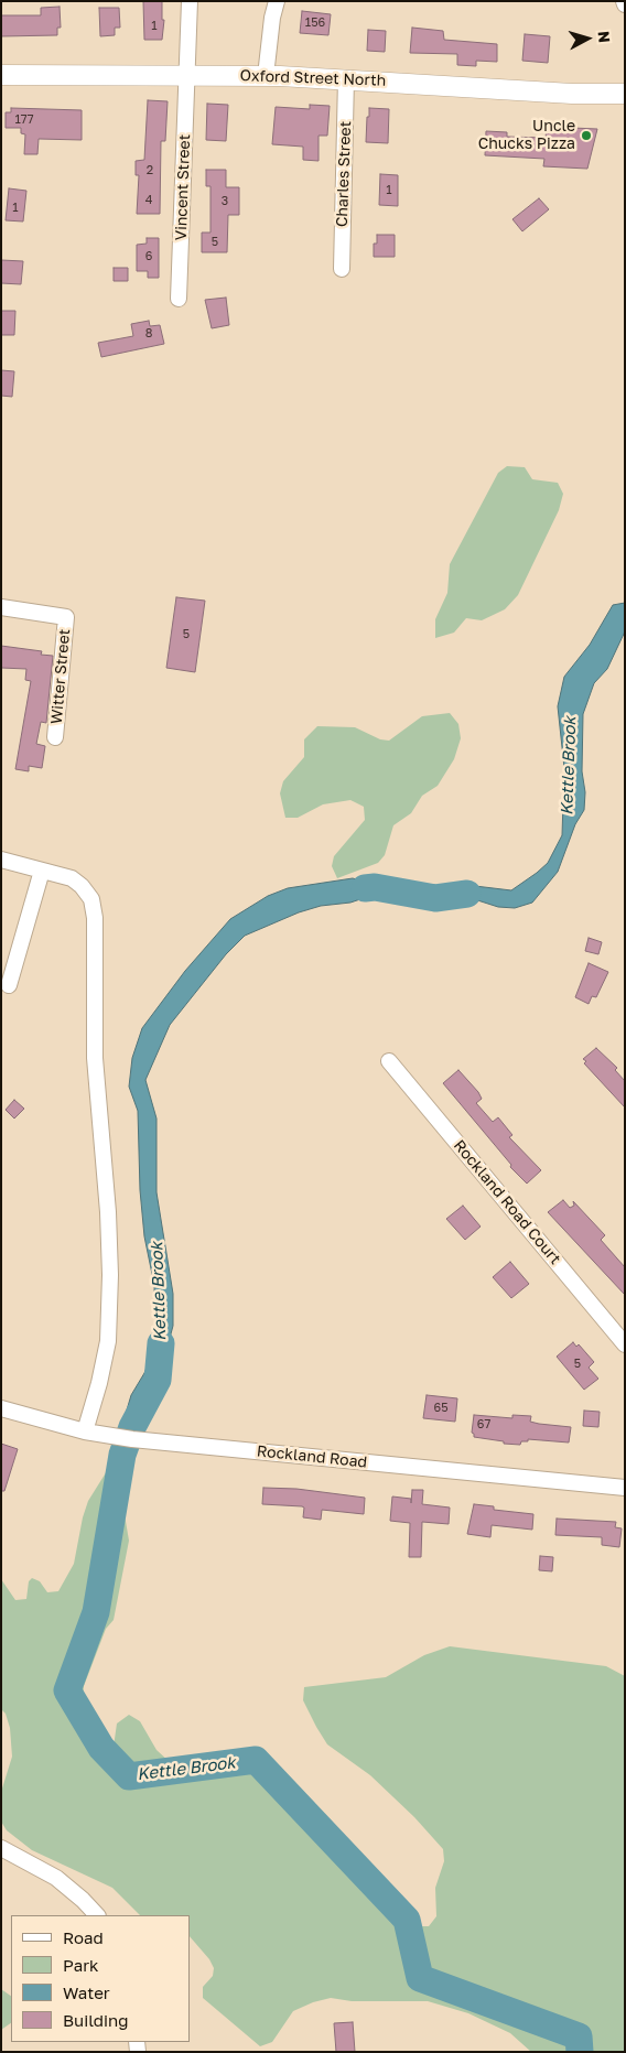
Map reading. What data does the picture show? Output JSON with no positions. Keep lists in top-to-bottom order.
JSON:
{
  "streets": {
    "main road": ["Oxford Street North"],
    "street": [
      "Charles Street",
      "Vincent Street",
      "Witter Street",
      "Rockland Road Court",
      "Rockland Road"
    ]
  },
  "crossings": [
    ["Oxford Street North", "Charles Street"],
    ["Oxford Street North", "Vincent Street"]
  ],
  "water": ["Kettle Brook"],
  "places": ["Uncle Chucks Pizza"],
  "house_numbers": [
    "156",
    "1",
    "177",
    "2",
    "1",
    "4",
    "3",
    "1",
    "5",
    "6",
    "8",
    "5",
    "5",
    "65",
    "67"
  ],
  "legend": [
    "Road",
    "Park",
    "Water",
    "Building"
  ],
  "north": "right"
}
